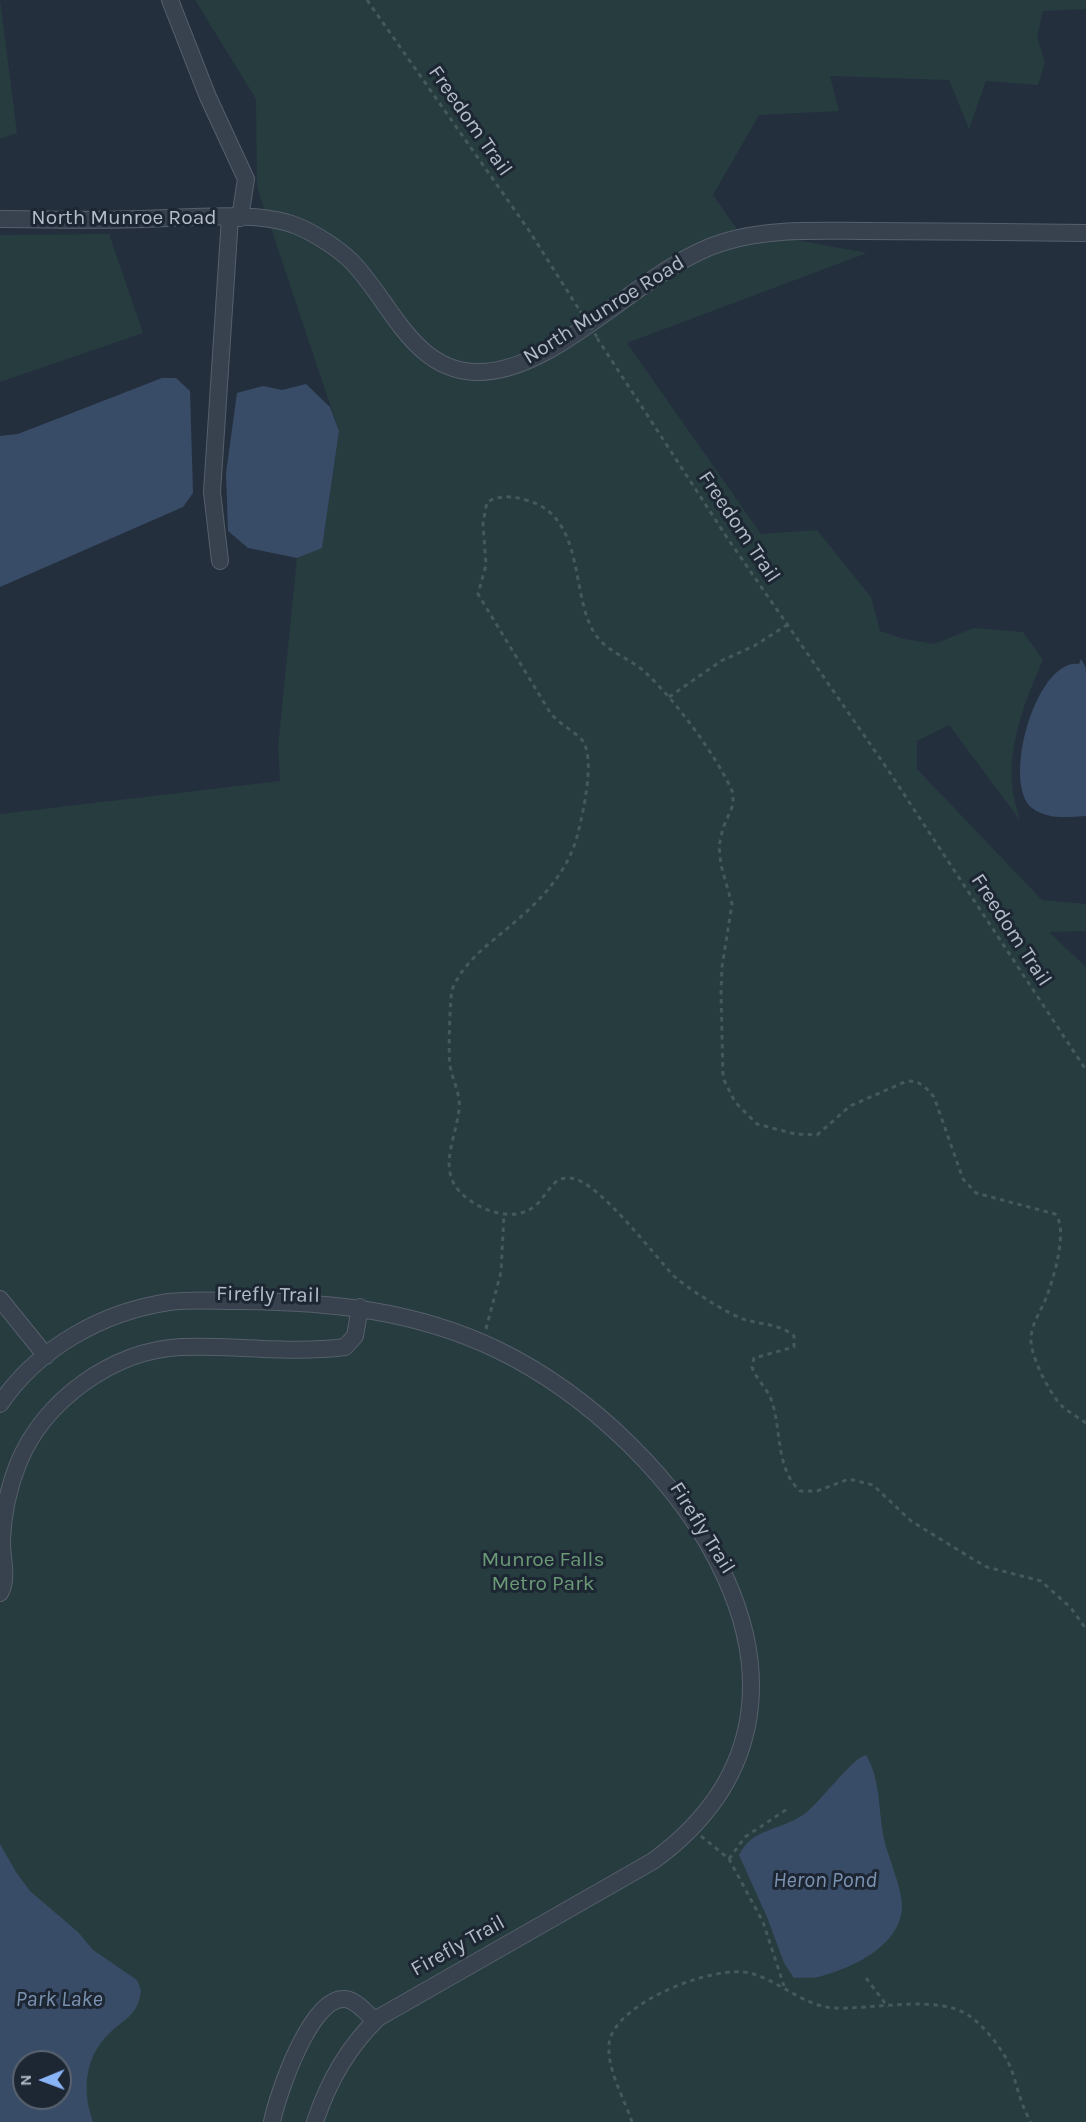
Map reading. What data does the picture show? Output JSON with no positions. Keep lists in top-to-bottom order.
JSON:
{
  "streets": {
    "street": ["North Munroe Road"],
    "path": ["Freedom Trail"]
  },
  "water": ["Heron Pond", "Park Lake"],
  "parks": ["Munroe Falls Metro Park"],
  "north": "left"
}
